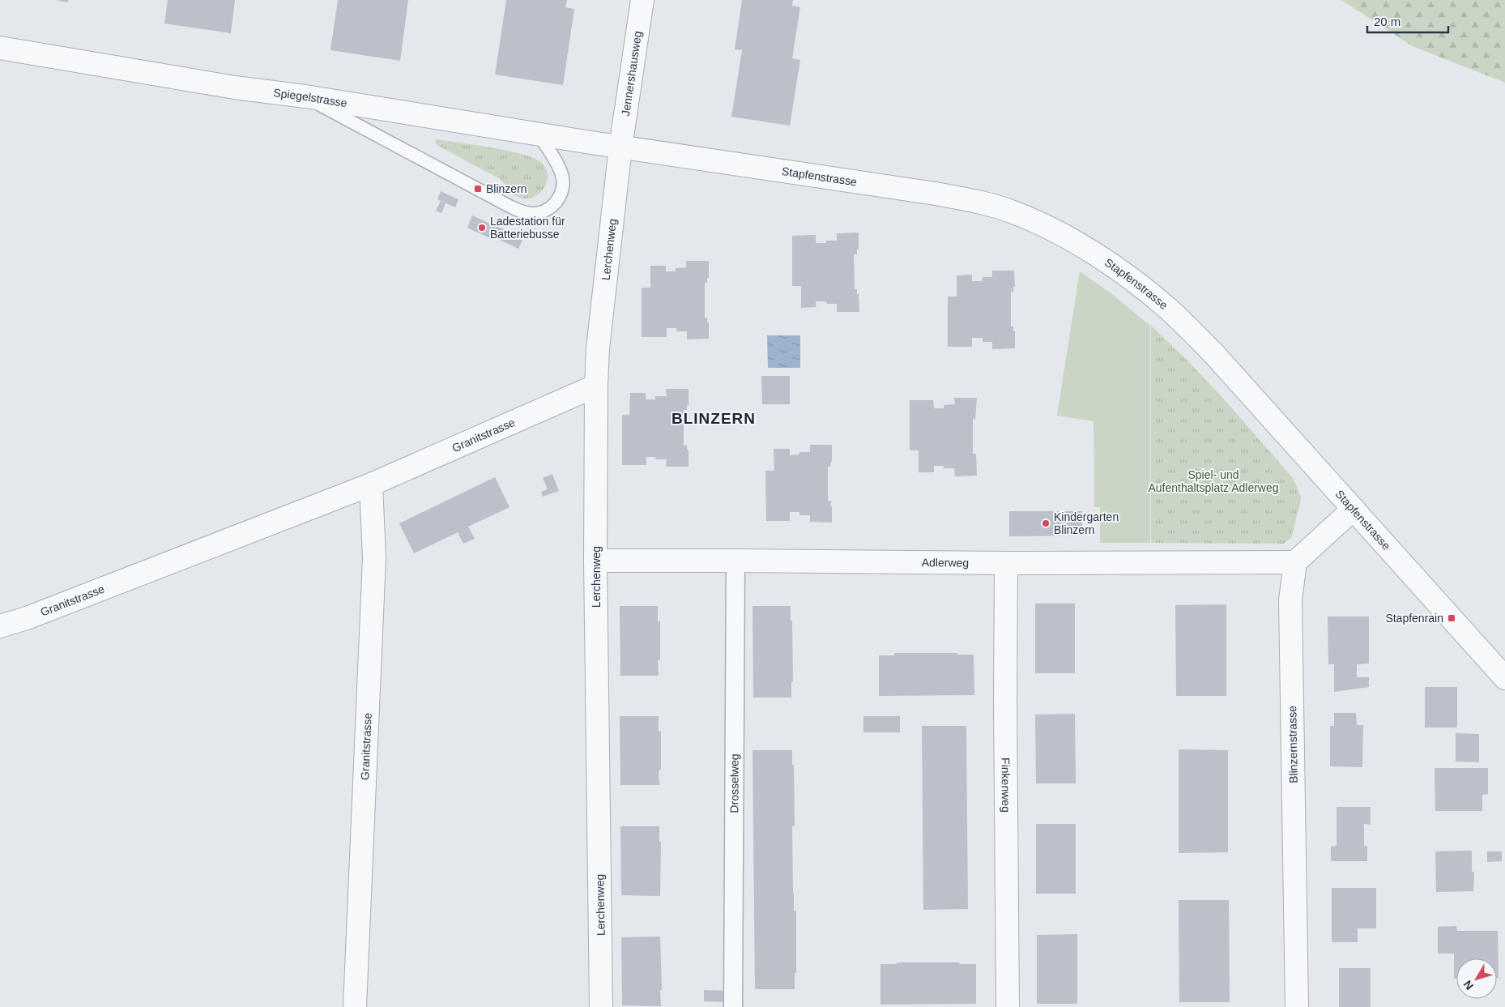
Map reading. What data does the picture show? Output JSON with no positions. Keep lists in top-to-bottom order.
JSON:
{
  "streets": {
    "street": [
      "Jennershausweg",
      "Spiegelstrasse",
      "Stapfenstrasse",
      "Lerchenweg",
      "Granitstrasse",
      "Adlerweg",
      "Blinzernstrasse",
      "Drosselweg",
      "Finkenweg"
    ]
  },
  "crossings": [
    ["Jennershausweg", "Spiegelstrasse"],
    ["Jennershausweg", "Stapfenstrasse"],
    ["Jennershausweg", "Lerchenweg"],
    ["Spiegelstrasse", "Stapfenstrasse"],
    ["Spiegelstrasse", "Lerchenweg"],
    ["Stapfenstrasse", "Lerchenweg"],
    ["Lerchenweg", "Granitstrasse"],
    ["Lerchenweg", "Adlerweg"],
    ["Adlerweg", "Blinzernstrasse"],
    ["Adlerweg", "Drosselweg"],
    ["Adlerweg", "Finkenweg"]
  ],
  "districts": ["BLINZERN"],
  "parks": ["Spiel- und Aufenthaltsplatz Adlerweg"],
  "places": {
    "transit": ["Blinzern", "Stapfenrain"],
    "other": ["Ladestation für Batteriebusse", "Kindergarten Blinzern"]
  },
  "scale_bar": "20 m",
  "north": "bottom left"
}
